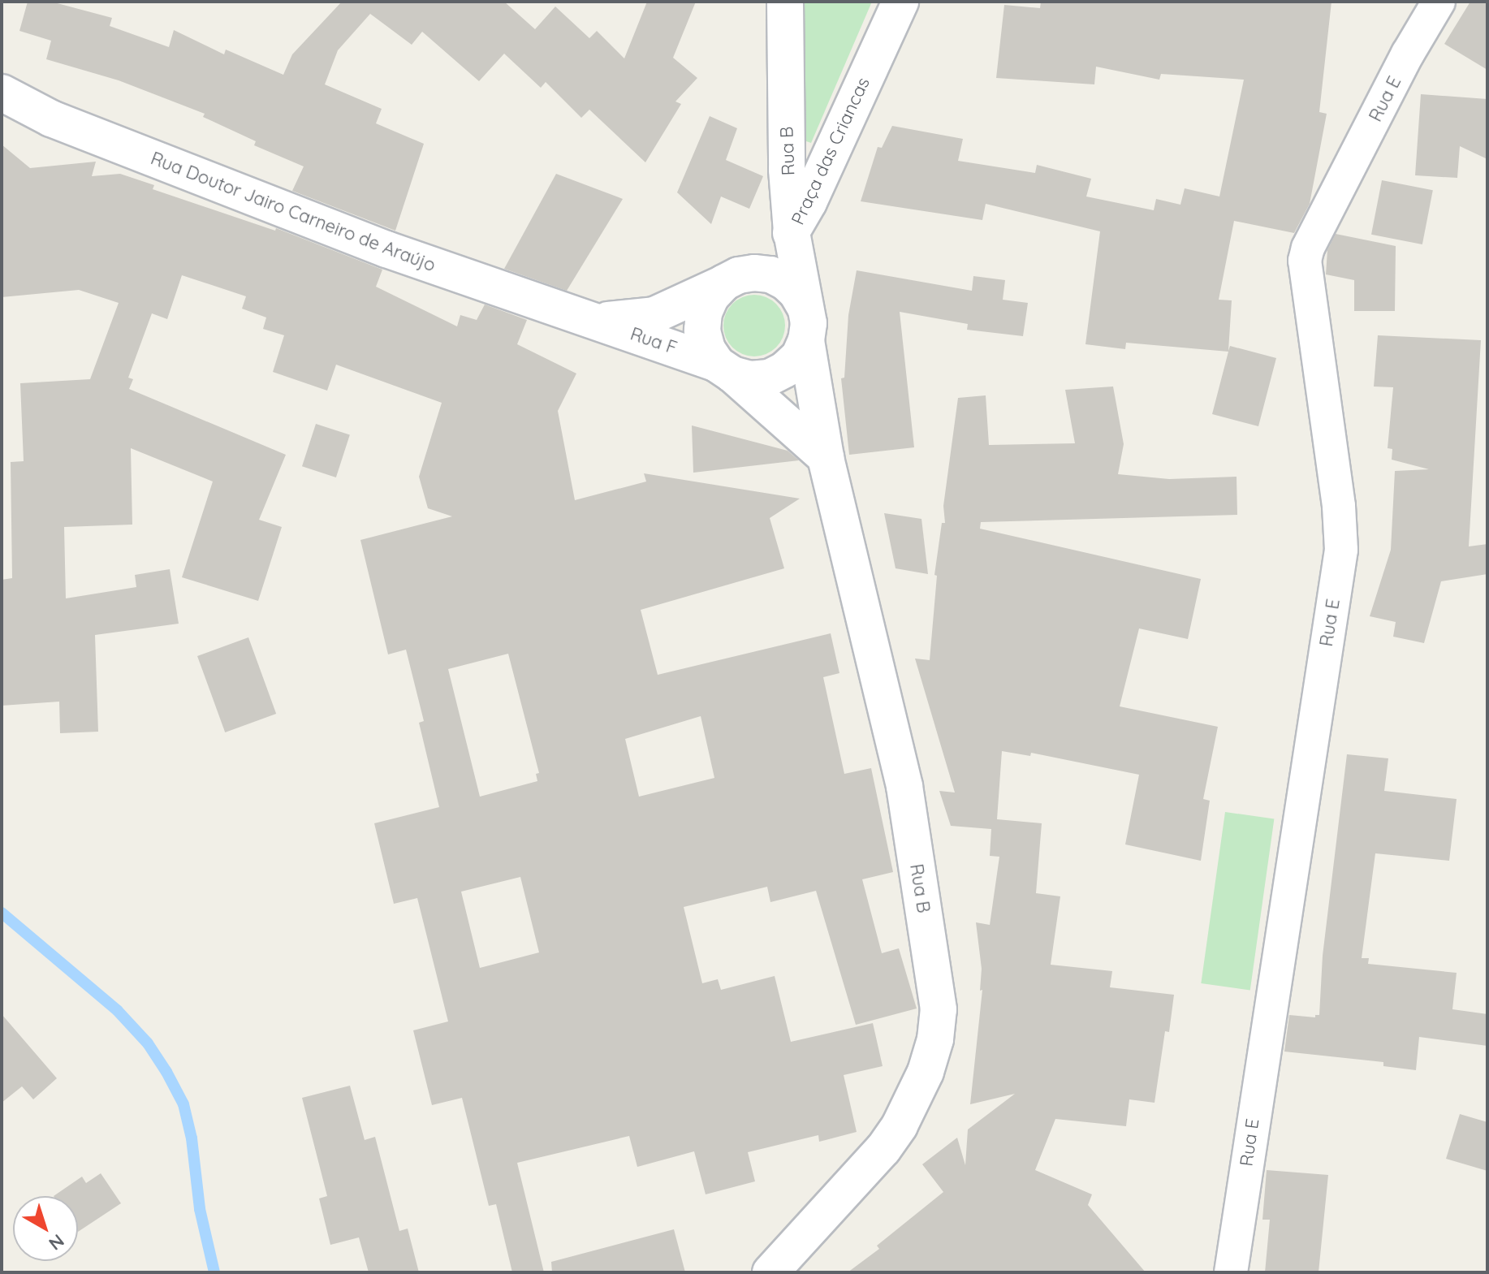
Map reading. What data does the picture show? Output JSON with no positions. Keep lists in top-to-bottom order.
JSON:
{
  "streets": {
    "street": [
      "Rua E",
      "Rua B",
      "Praça das Criancas",
      "Rua Doutor Jairo Carneiro de Araújo",
      "Rua F"
    ]
  },
  "crossings": [
    ["Rua B", "Praça das Criancas"],
    ["Rua B", "Rua F"],
    ["Praça das Criancas", "Rua F"],
    ["Rua Doutor Jairo Carneiro de Araújo", "Rua F"]
  ],
  "north": "bottom right"
}
